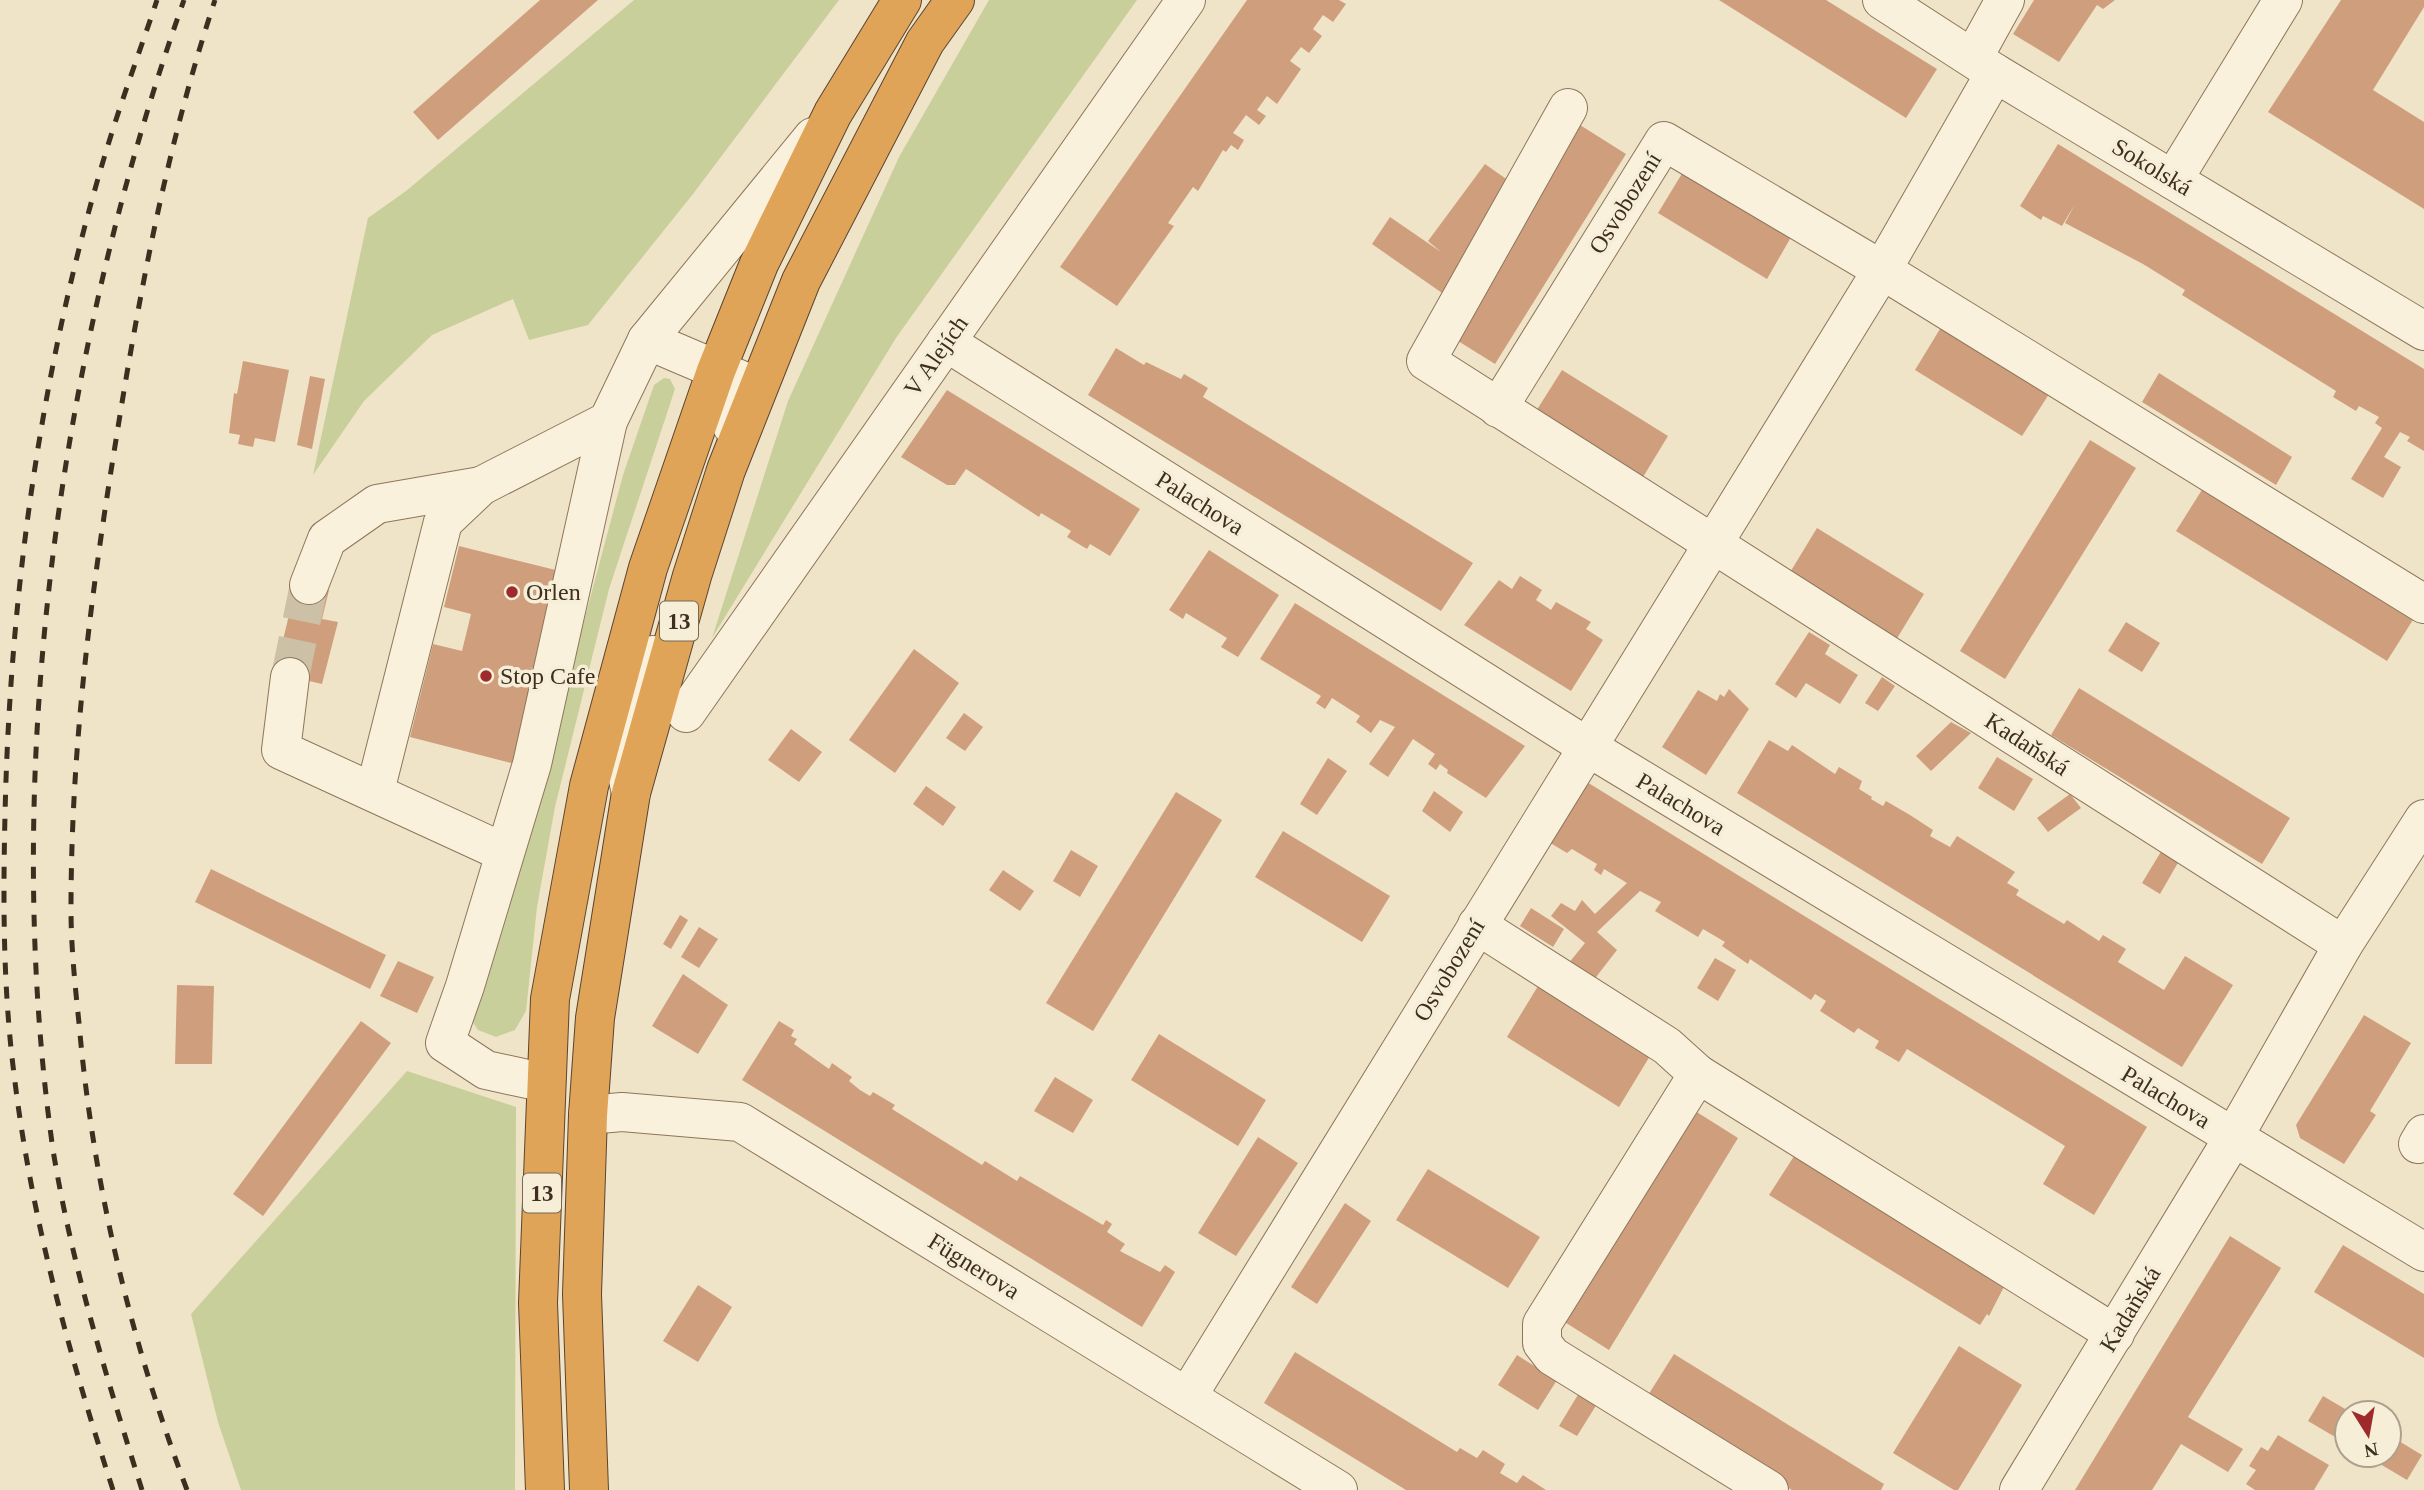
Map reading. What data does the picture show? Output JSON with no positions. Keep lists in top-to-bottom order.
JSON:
{
  "streets": {
    "highway": ["13"],
    "street": [
      "Sokolská",
      "Osvobození",
      "V Alejích",
      "Palachova",
      "Kadaňská",
      "Fügnerova"
    ]
  },
  "crossings": [
    ["Sokolská", "Osvobození"],
    ["Osvobození", "Palachova"],
    ["Osvobození", "Kadaňská"],
    ["Osvobození", "Fügnerova"],
    ["V Alejích", "Palachova"],
    ["Palachova", "Kadaňská"],
    ["13", "Fügnerova"]
  ],
  "places": ["Orlen", "Stop Cafe"],
  "north": "bottom"
}
